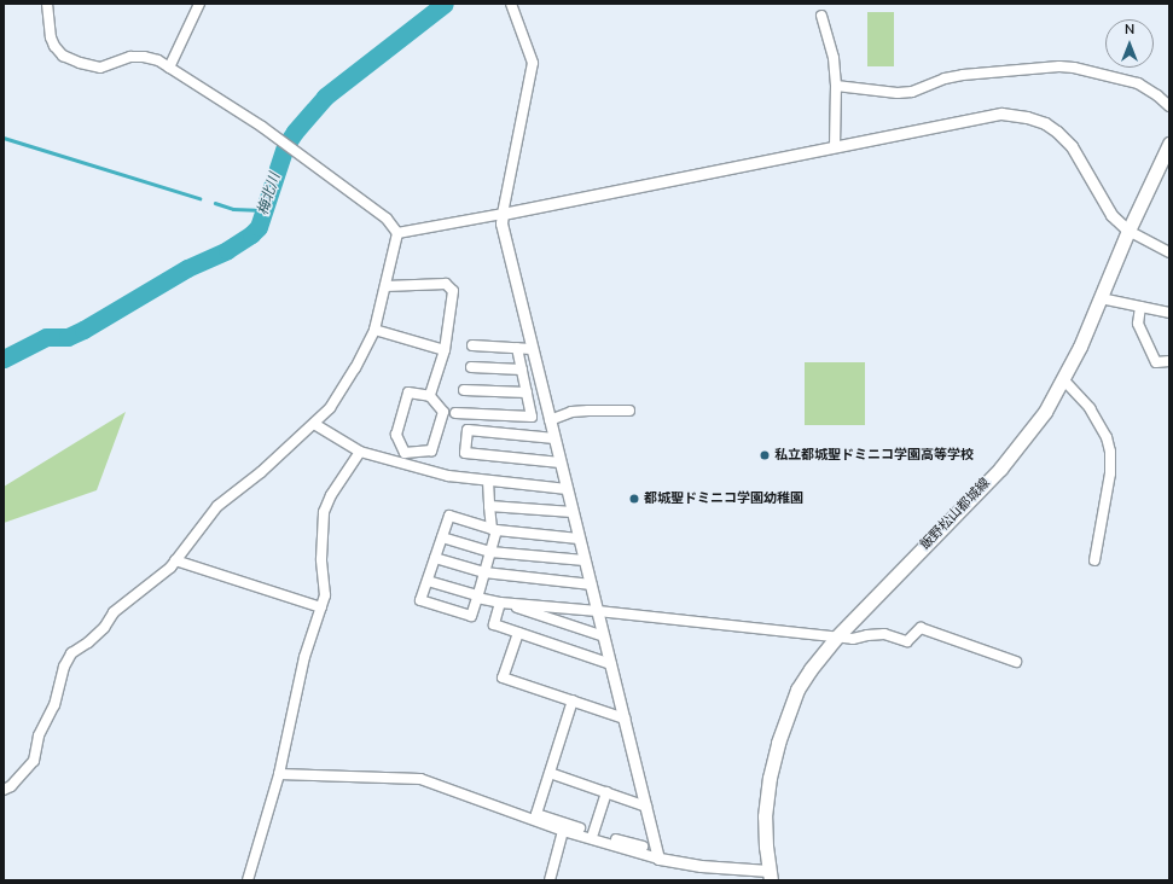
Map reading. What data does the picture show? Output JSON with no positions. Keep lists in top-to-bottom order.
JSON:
{
  "streets": {
    "main road": ["飯野松山都城線"]
  },
  "water": ["梅北川"],
  "places": ["私立都城聖ドミニコ学園高等学校", "都城聖ドミニコ学園幼稚園"],
  "north": "top"
}
